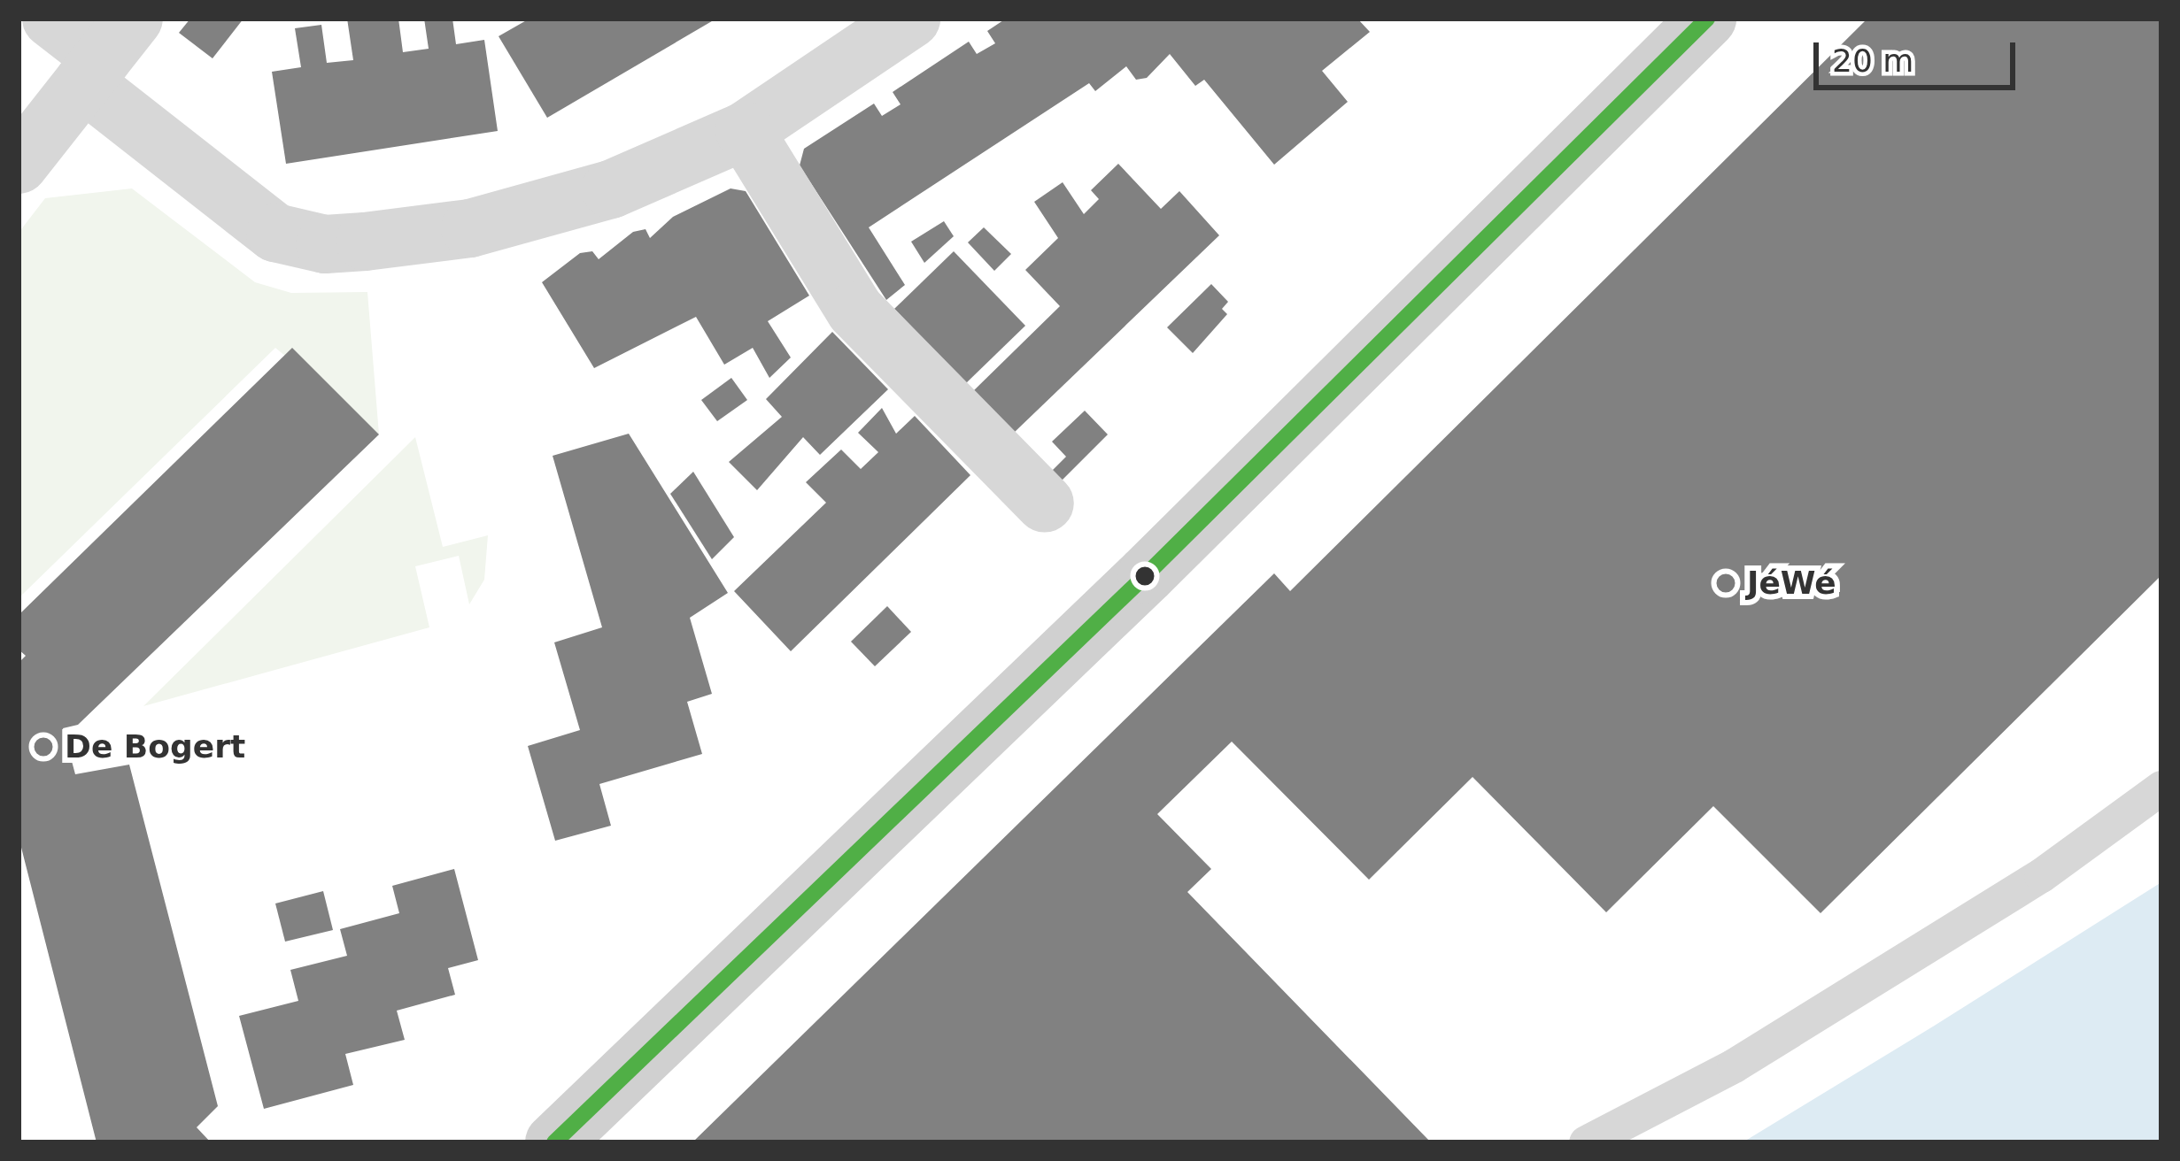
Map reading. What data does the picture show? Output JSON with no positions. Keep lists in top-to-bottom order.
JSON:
{
  "places": ["JéWé", "De Bogert"],
  "scale_bar": "20 m"
}
